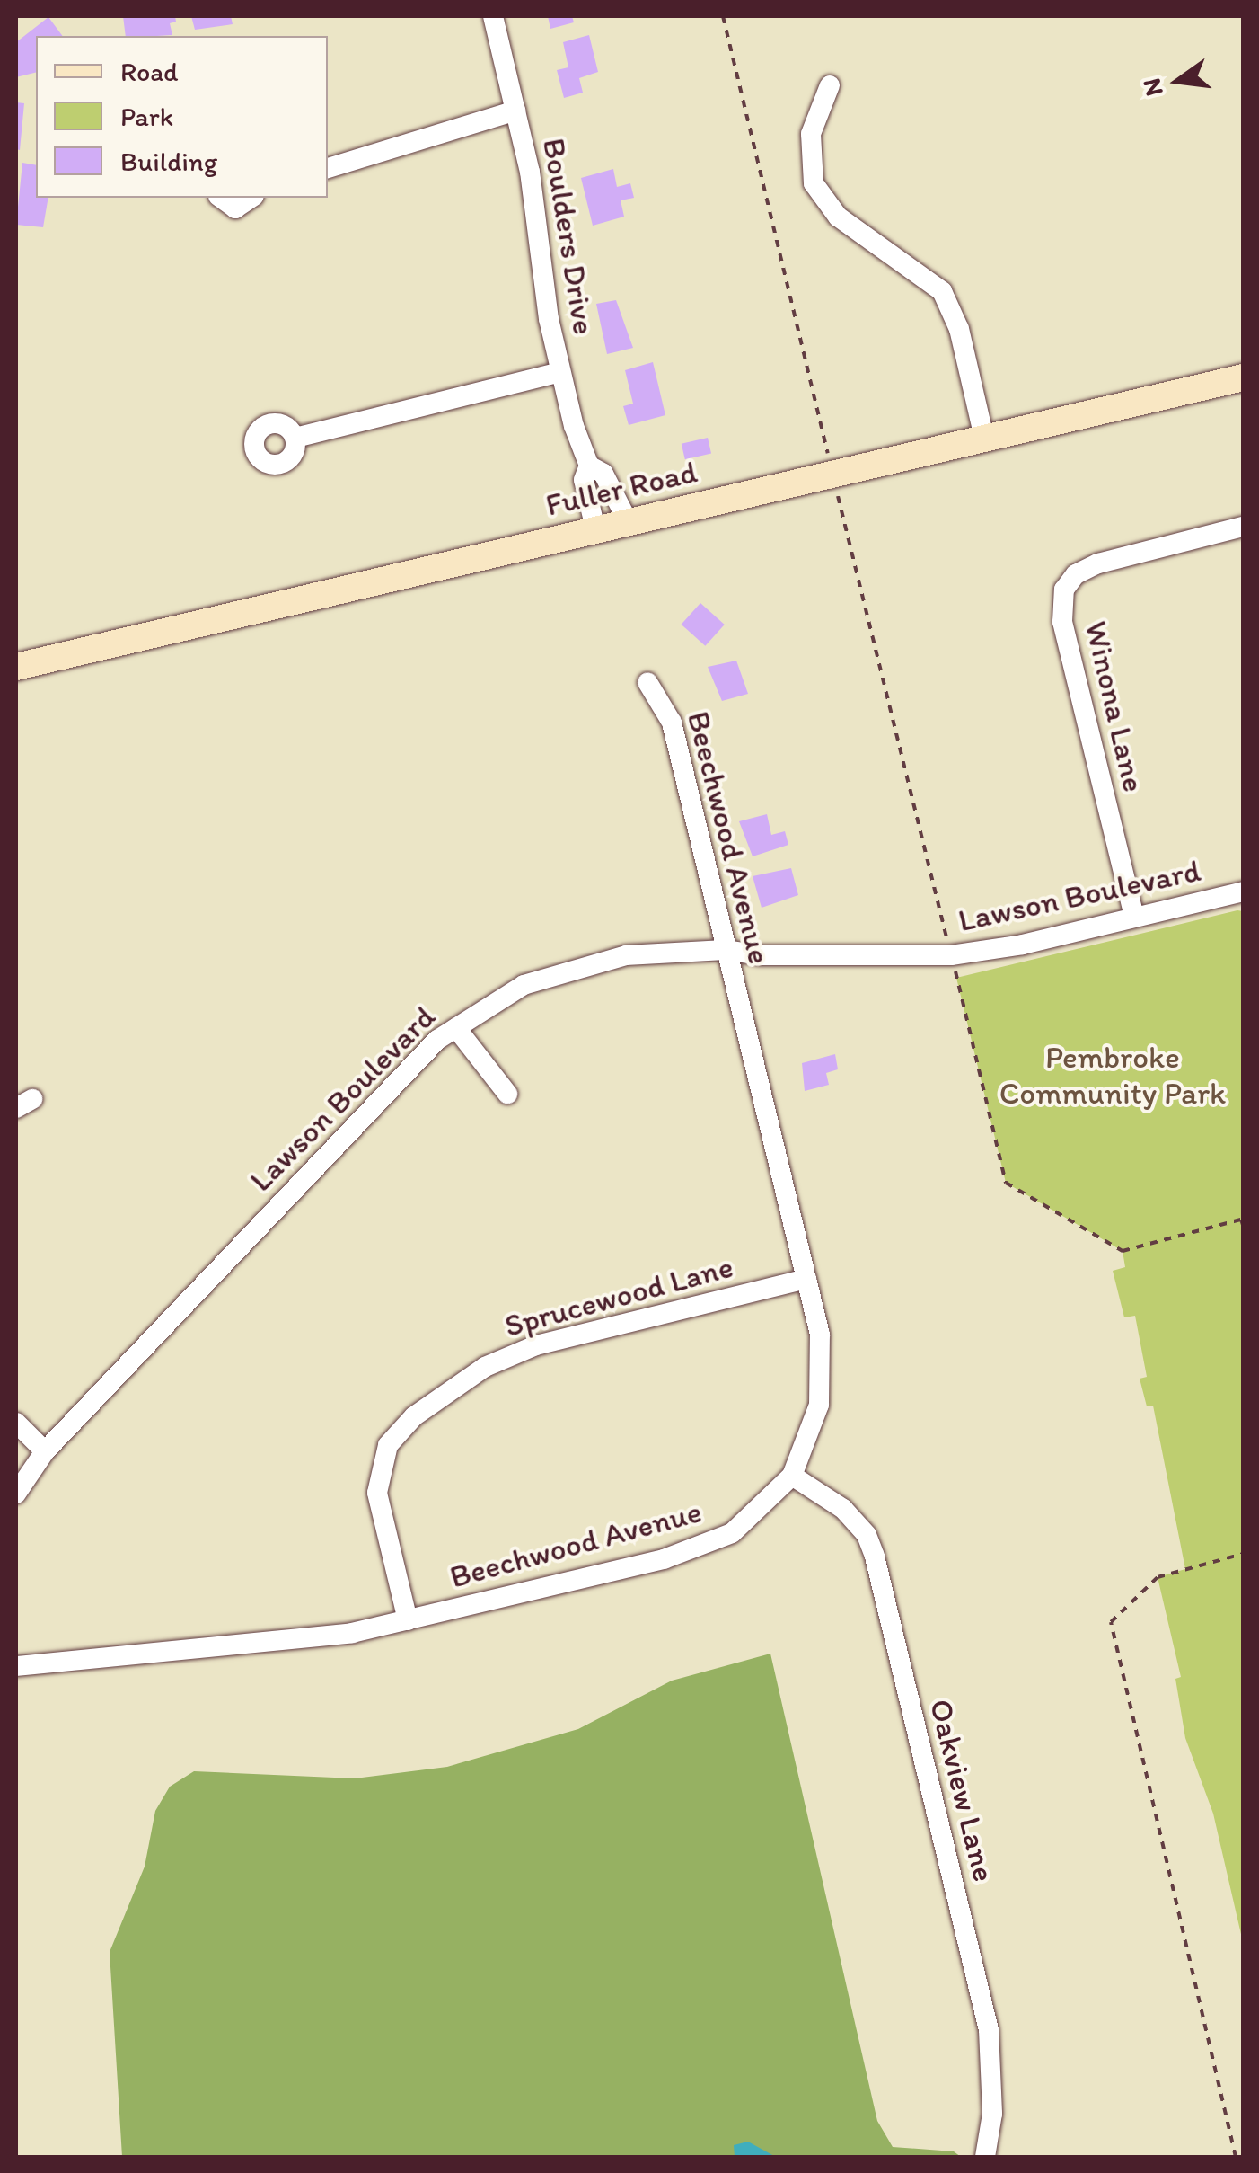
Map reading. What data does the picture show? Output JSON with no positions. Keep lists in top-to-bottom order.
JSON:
{
  "streets": {
    "street": [
      "Boulders Drive",
      "Fuller Road",
      "Winona Lane",
      "Beechwood Avenue",
      "Lawson Boulevard",
      "Sprucewood Lane",
      "Oakview Lane"
    ]
  },
  "crossings": [
    ["Boulders Drive", "Fuller Road"],
    ["Winona Lane", "Lawson Boulevard"],
    ["Beechwood Avenue", "Lawson Boulevard"],
    ["Beechwood Avenue", "Sprucewood Lane"],
    ["Beechwood Avenue", "Oakview Lane"]
  ],
  "parks": ["Pembroke Community Park"],
  "legend": ["Road", "Park", "Building"],
  "north": "left"
}
